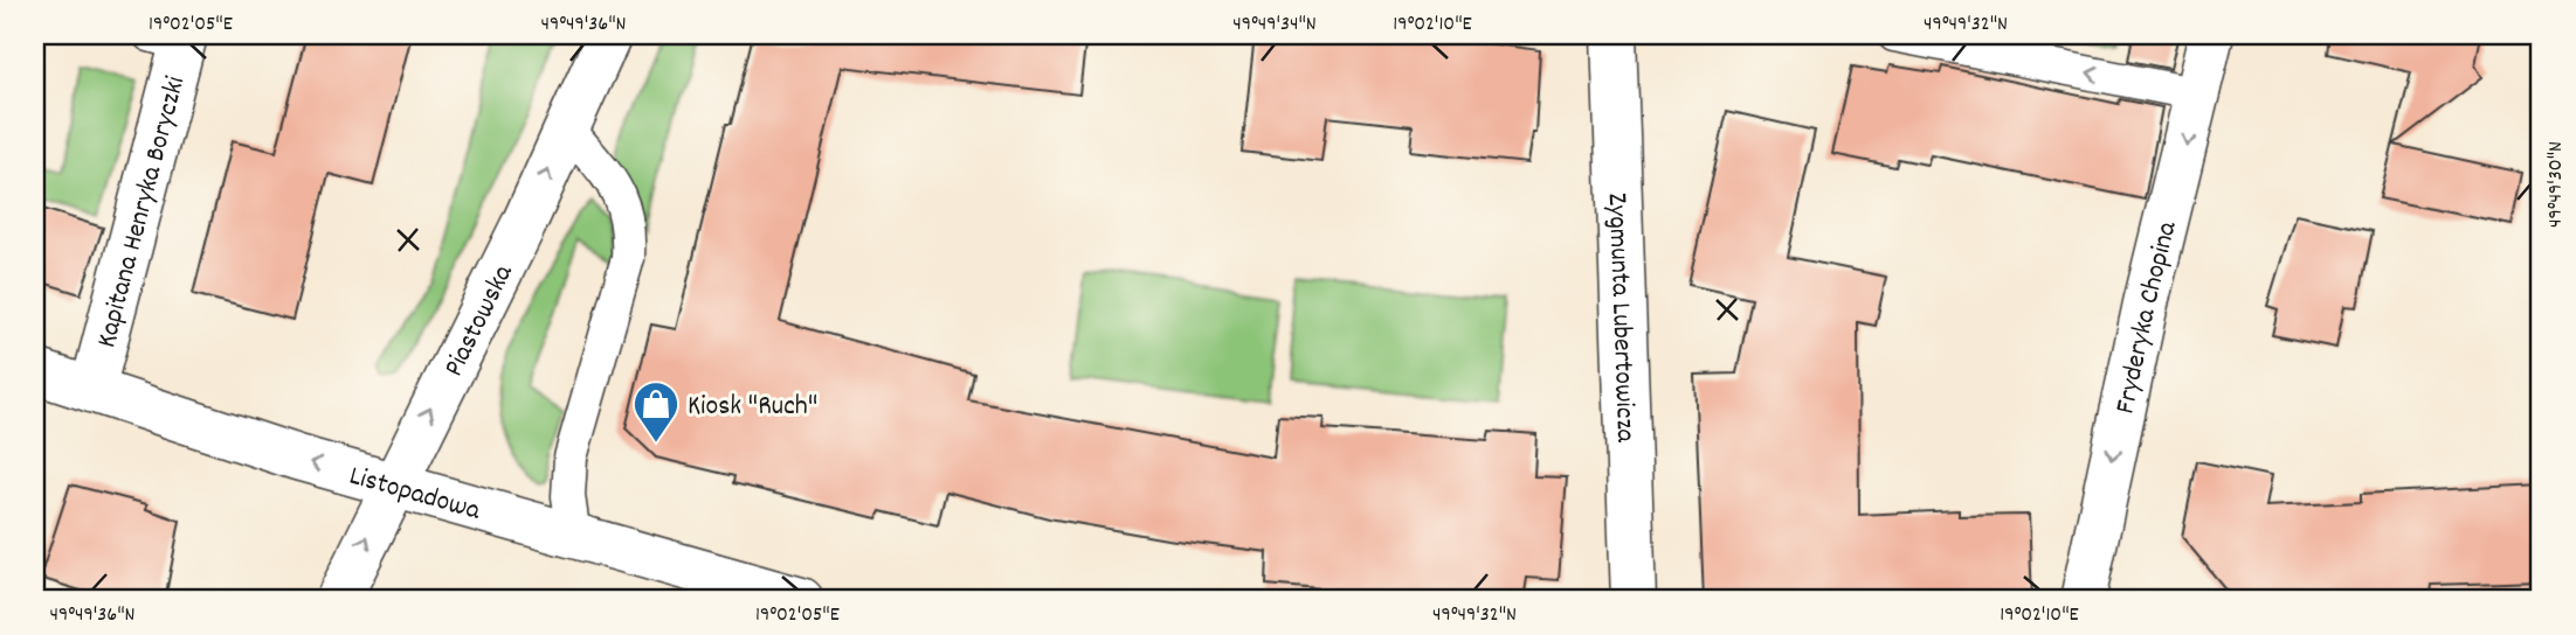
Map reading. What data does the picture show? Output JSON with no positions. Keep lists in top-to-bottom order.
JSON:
{
  "streets": {
    "street": [
      "Kapitana Henryka Boryczki",
      "Zygmunta Lubertowicza",
      "Fryderyka Chopina",
      "Piastowska",
      "Listopadowa"
    ]
  },
  "crossings": [
    ["Kapitana Henryka Boryczki", "Listopadowa"],
    ["Piastowska", "Listopadowa"]
  ],
  "one_way": ["Fryderyka Chopina", "Piastowska", "Listopadowa"],
  "places": {
    "shop": ["Kiosk \"Ruch\""]
  },
  "coordinates": [
    "19°02'05\"E",
    "49°49'36\"N",
    "49°49'34\"N",
    "19°02'10\"E",
    "49°49'32\"N",
    "49°49'30\"N"
  ]
}
